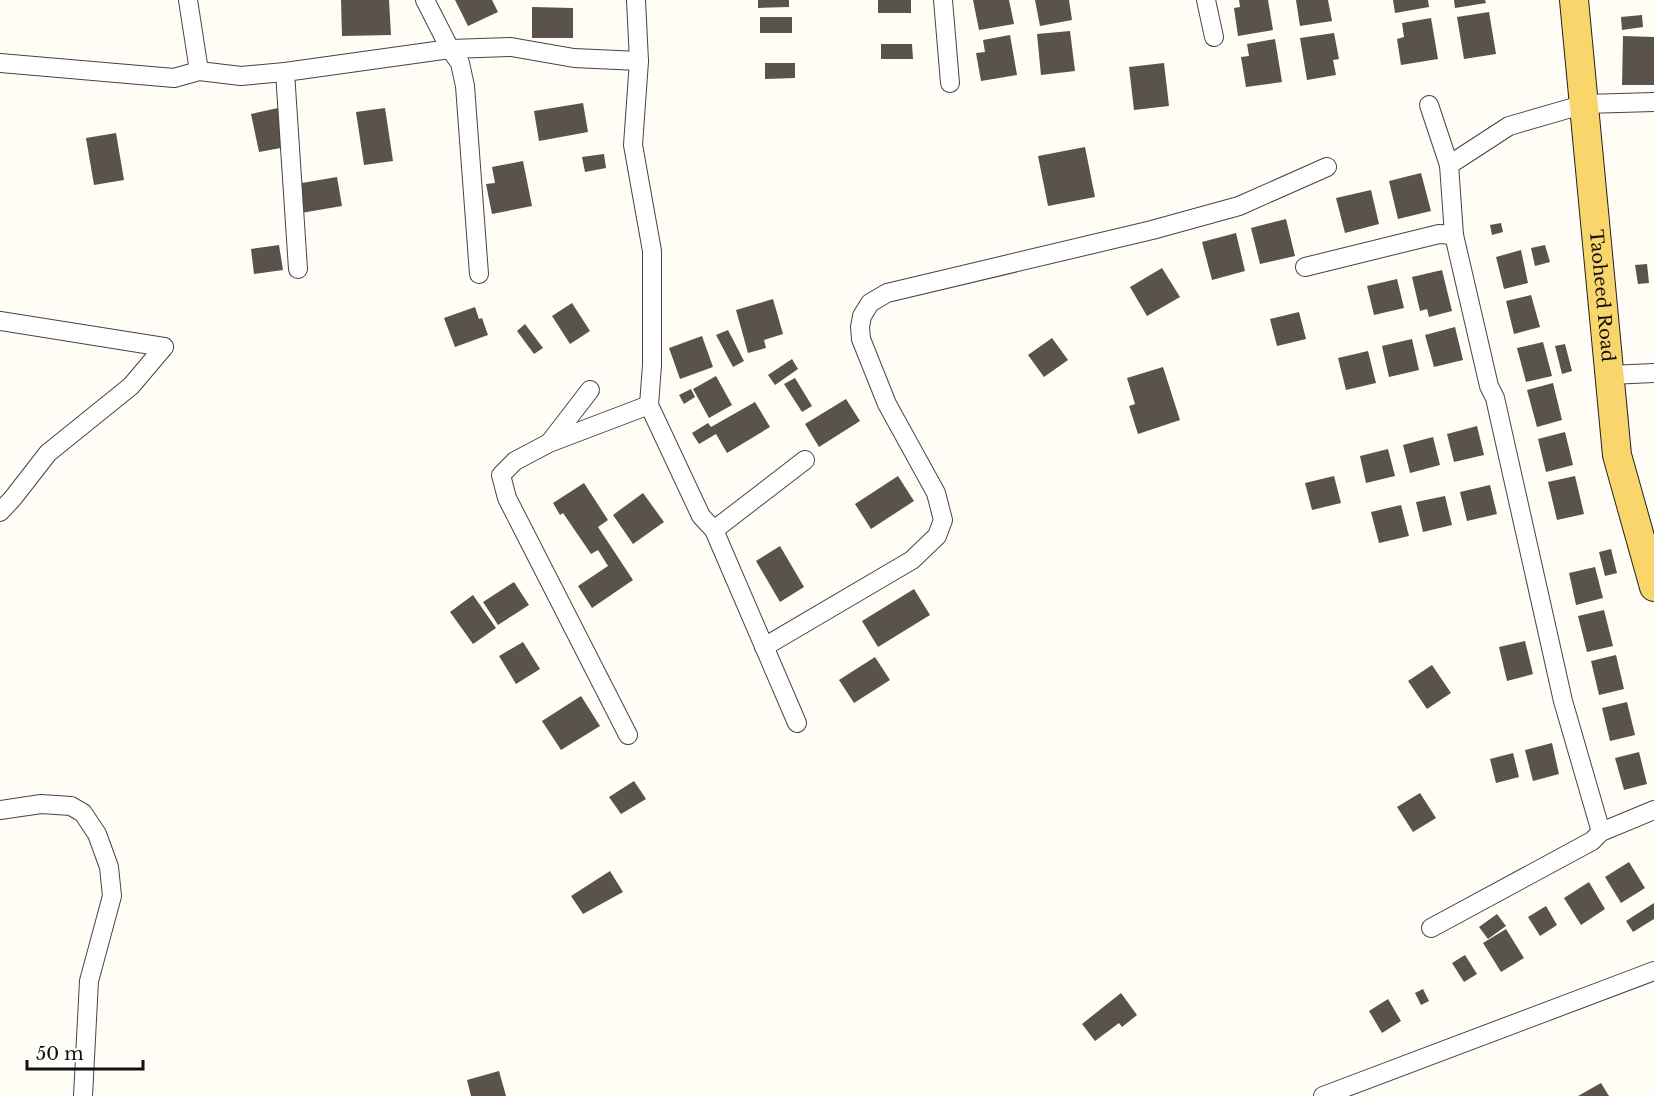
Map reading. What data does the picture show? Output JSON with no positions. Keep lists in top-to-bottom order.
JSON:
{
  "streets": {
    "main road": ["Taoheed Road"]
  },
  "scale_bar": "50 m"
}
